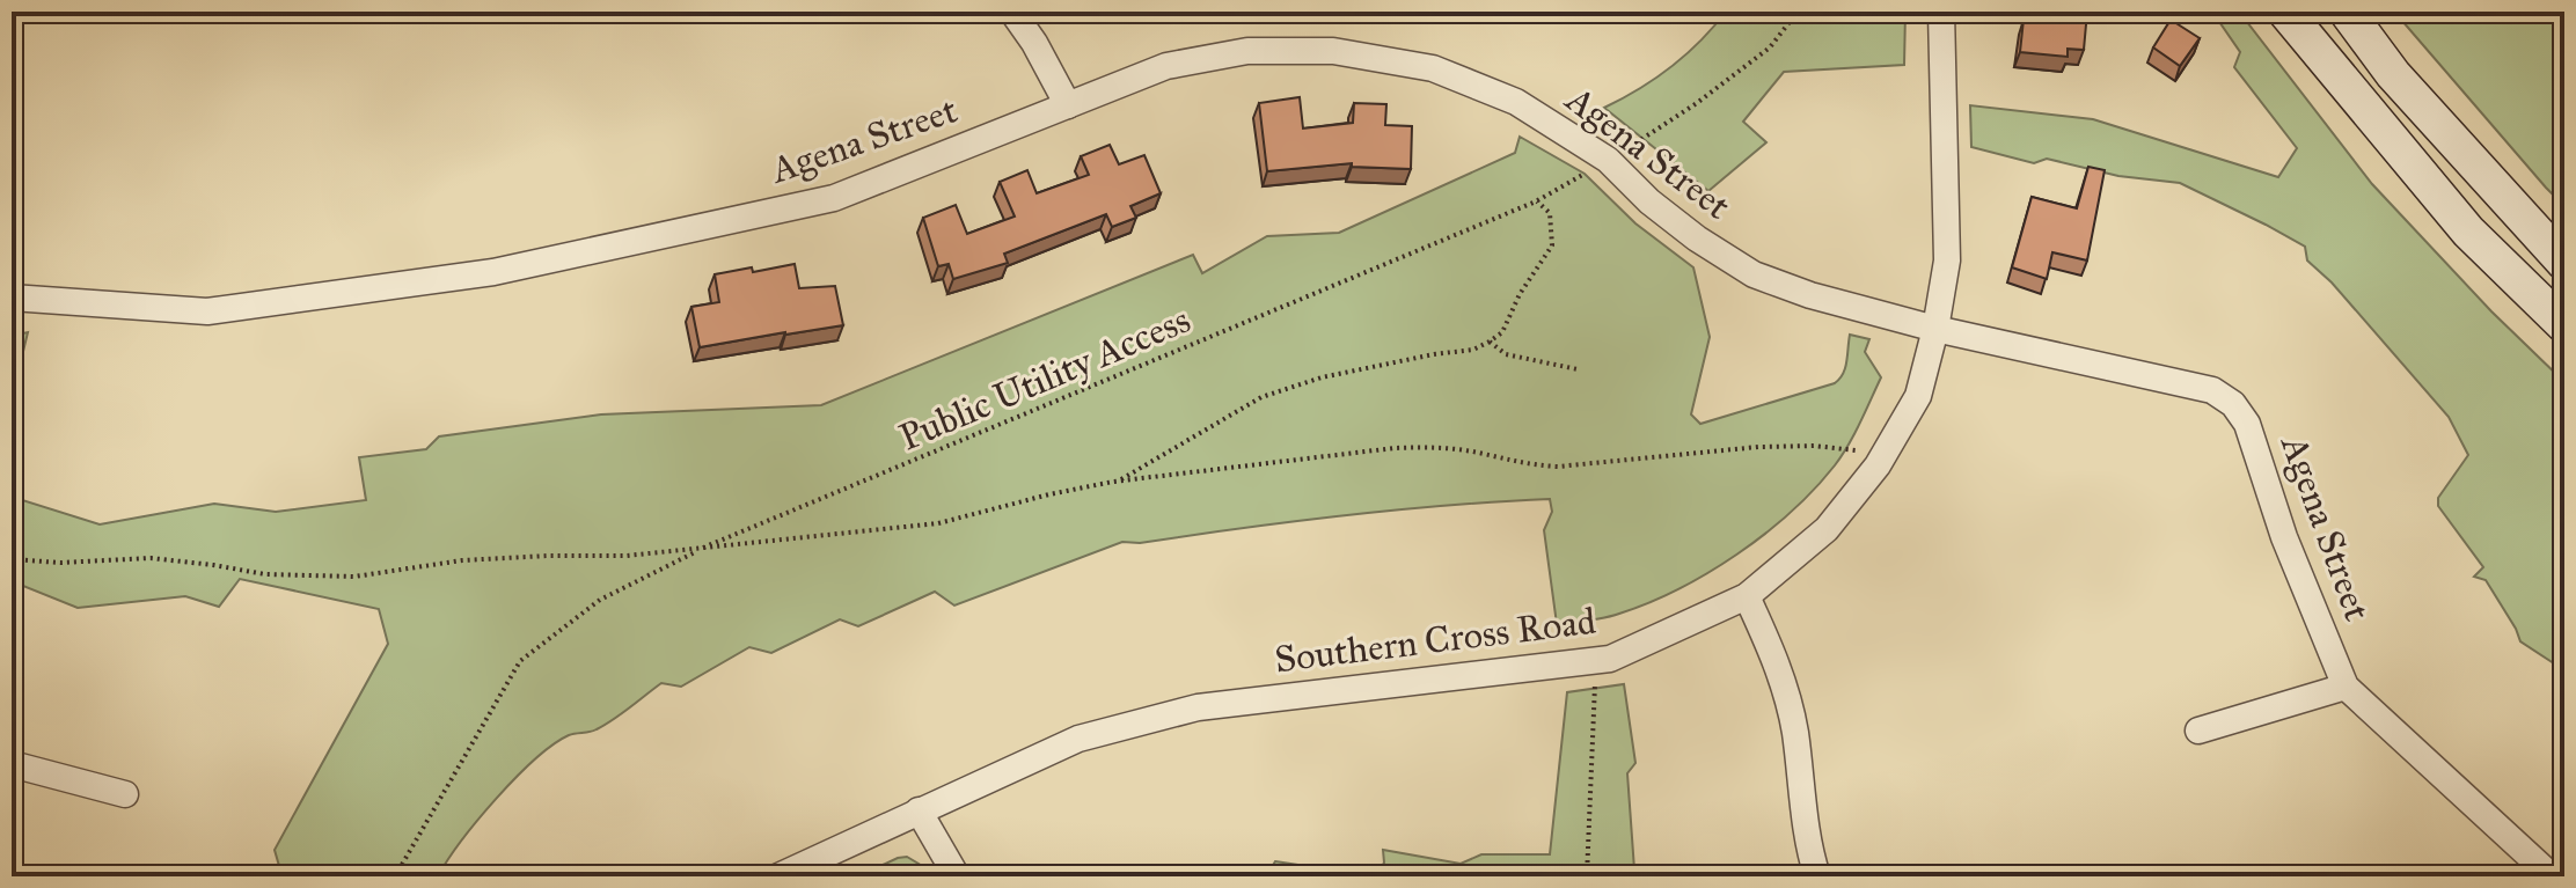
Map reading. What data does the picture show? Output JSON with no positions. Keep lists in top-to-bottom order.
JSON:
{
  "streets": {
    "street": ["Agena Street", "Southern Cross Road"],
    "path": ["Public Utility Access"]
  },
  "crossings": [
    ["Agena Street", "Public Utility Access"],
    ["Agena Street", "Southern Cross Road"]
  ]
}
